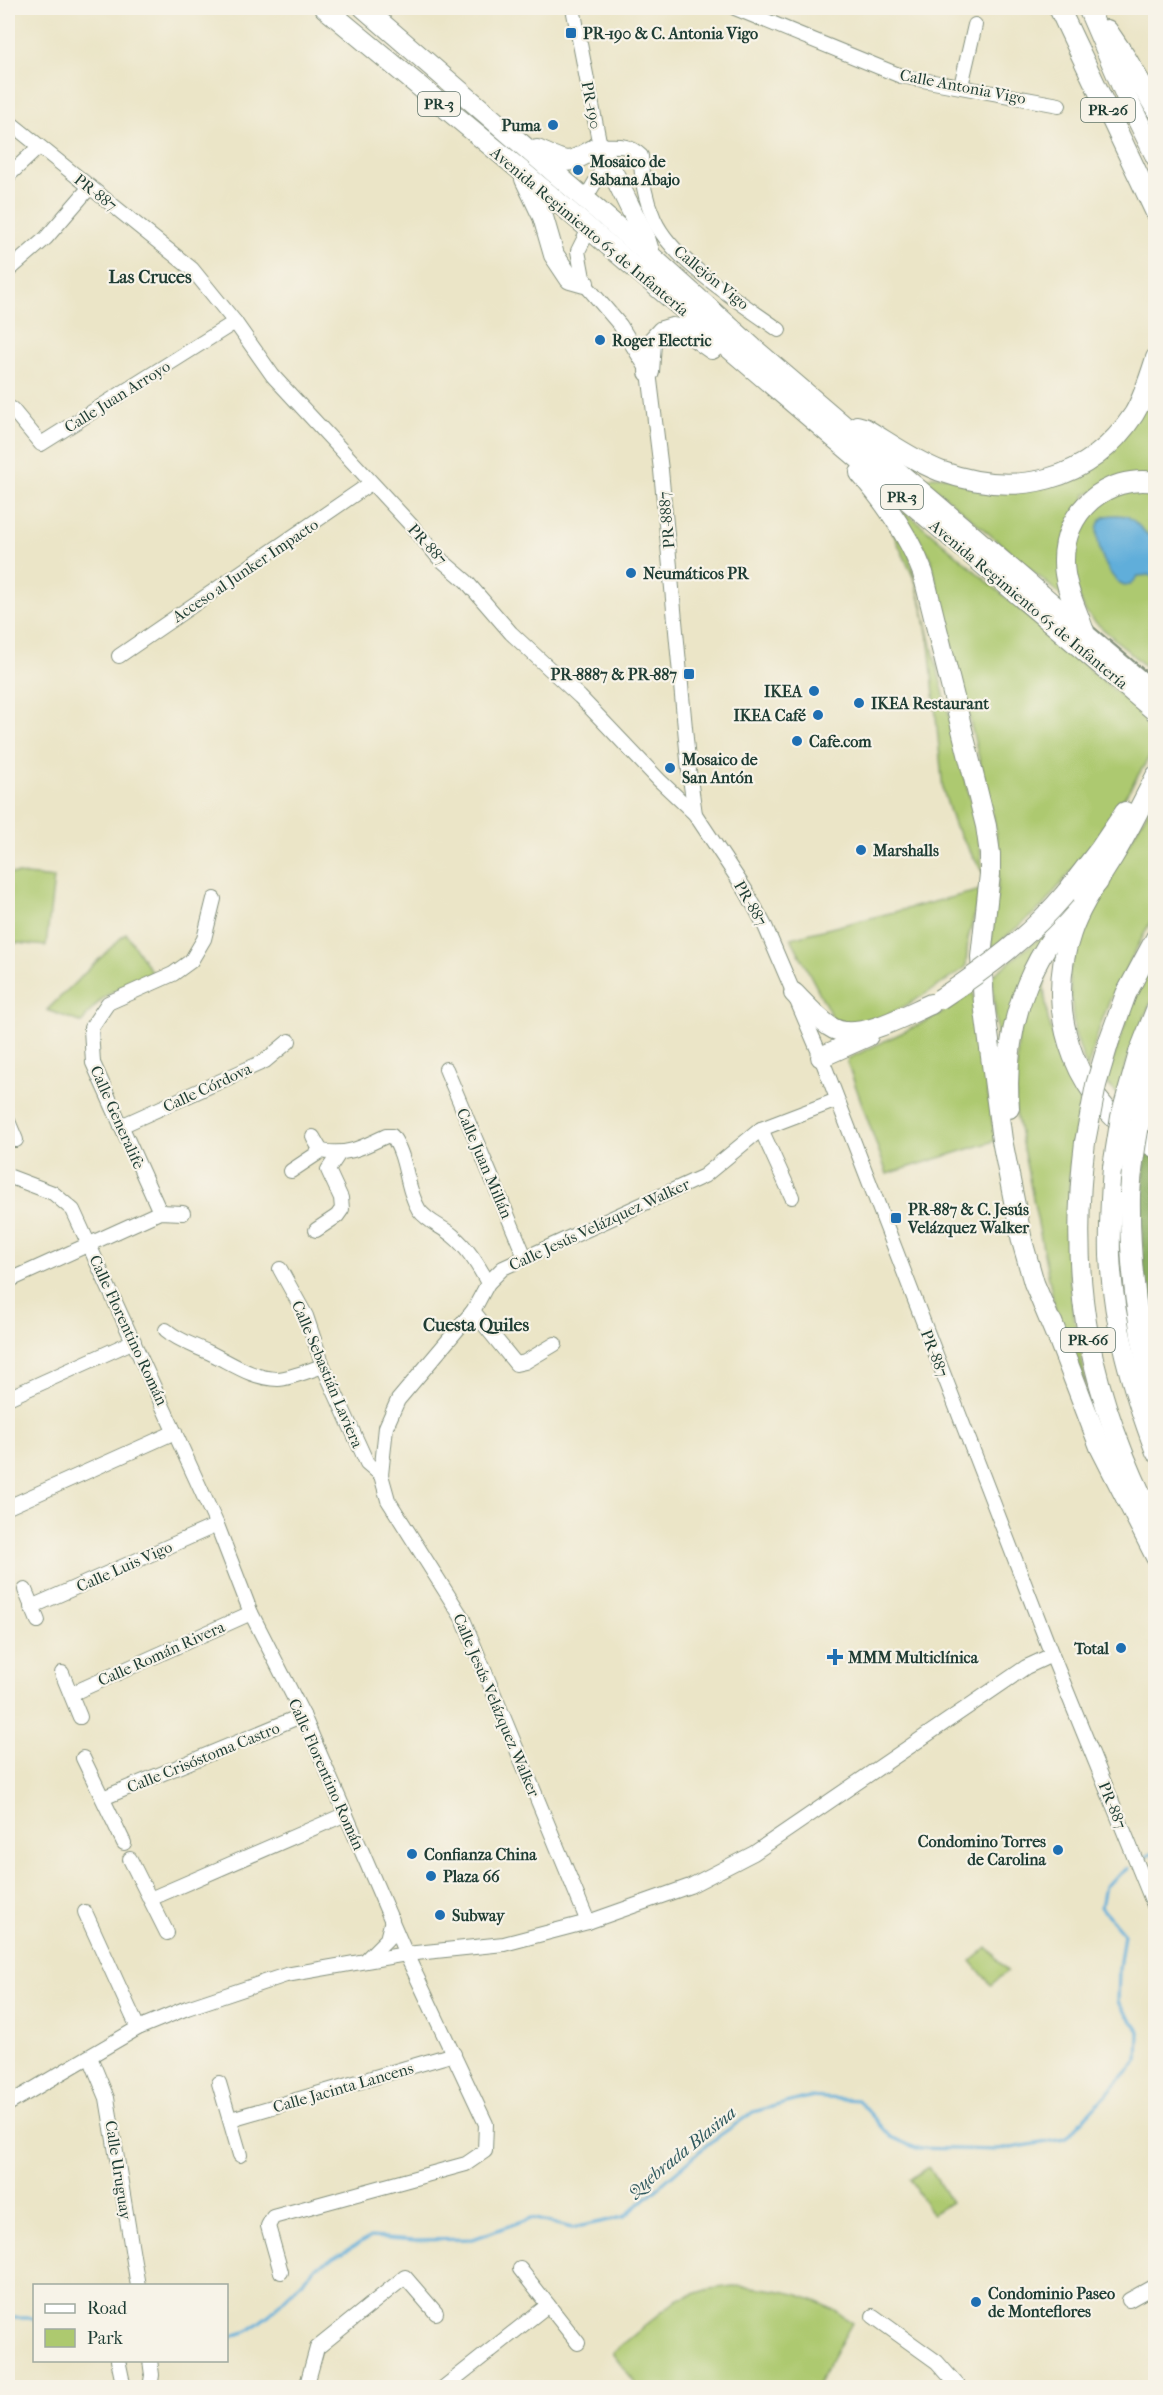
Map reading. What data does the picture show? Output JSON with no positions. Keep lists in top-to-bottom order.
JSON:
{
  "streets": {
    "highway": [
      "PR-3",
      "PR-26",
      "Avenida Regimiento 65 de Infantería",
      "PR-66"
    ],
    "street": [
      "Calle Antonia Vigo",
      "PR-190",
      "PR-887",
      "Callejón Vigo",
      "Calle Juan Arroyo",
      "PR-8887",
      "Acceso al Junker Impacto",
      "Calle Córdova",
      "Calle Generalife",
      "Calle Juan Millán",
      "Calle Jesús Velázquez Walker",
      "Calle Florentino Román",
      "Calle Sebastián Laviera",
      "Calle Luis Vigo",
      "Calle Román Rivera",
      "Calle Crisóstoma Castro",
      "Calle Jacinta Lancens",
      "Calle Uruguay"
    ]
  },
  "crossings": [
    ["PR-190", "Avenida Regimiento 65 de Infantería"],
    ["PR-190", "Callejón Vigo"],
    ["PR-887", "Calle Juan Arroyo"],
    ["PR-887", "PR-8887"],
    ["PR-887", "Acceso al Junker Impacto"],
    ["PR-887", "Calle Jesús Velázquez Walker"],
    ["Calle Córdova", "Calle Generalife"],
    ["Calle Juan Millán", "Calle Jesús Velázquez Walker"],
    ["Calle Jesús Velázquez Walker", "Calle Sebastián Laviera"],
    ["Calle Florentino Román", "Calle Luis Vigo"],
    ["Calle Florentino Román", "Calle Román Rivera"],
    ["Calle Florentino Román", "Calle Crisóstoma Castro"],
    ["Calle Florentino Román", "Calle Jacinta Lancens"]
  ],
  "districts": ["Las Cruces", "Cuesta Quiles"],
  "water": ["Quebrada Blasina"],
  "places": {
    "transit": ["PR-190 & C. Antonia Vigo", "PR-8887 & PR-887", "PR-887 & C. Jesús Velázquez Walker"],
    "other": [
      "Puma",
      "Mosaico de Sabana Abajo",
      "Roger Electric",
      "Neumáticos PR",
      "IKEA",
      "IKEA Restaurant",
      "IKEA Café",
      "Cafe.com",
      "Mosaico de San Antón",
      "Marshalls",
      "Total",
      "Condomino Torres de Carolina",
      "Confianza China",
      "Plaza 66",
      "Subway",
      "Condominio Paseo de Monteflores"
    ],
    "health": ["MMM Multiclínica"]
  },
  "legend": ["Road", "Park"]
}
